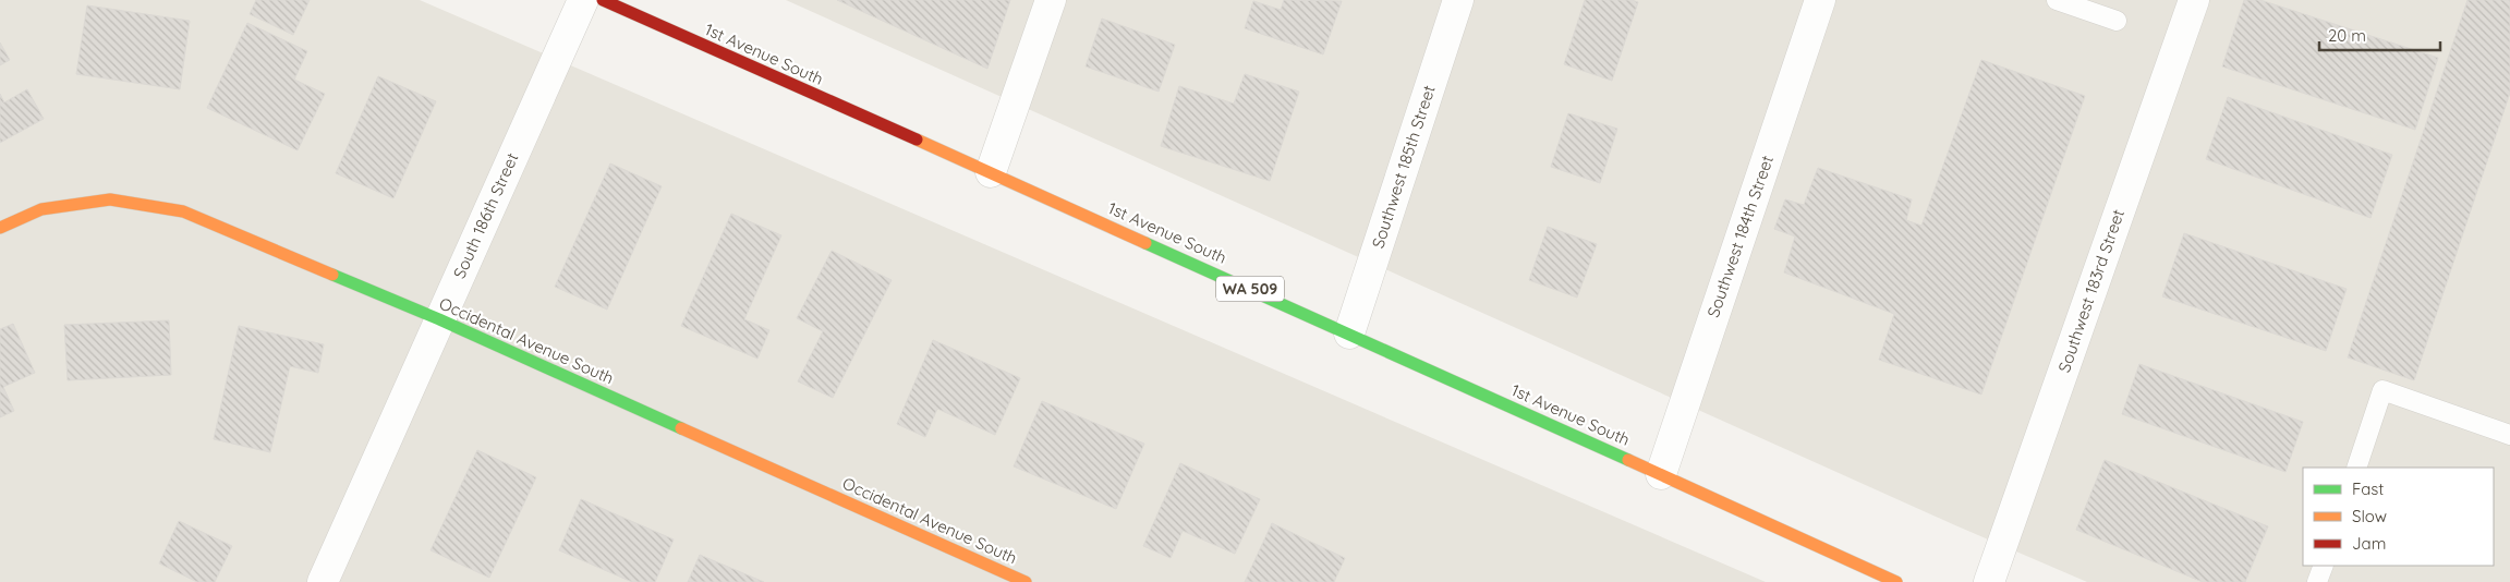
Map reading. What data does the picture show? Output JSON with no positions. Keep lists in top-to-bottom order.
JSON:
{
  "streets": {
    "main road": ["1st Avenue South", "WA 509", "Occidental Avenue South"],
    "street": [
      "Southwest 185th Street",
      "South 186th Street",
      "Southwest 184th Street",
      "Southwest 183rd Street"
    ]
  },
  "crossings": [
    ["1st Avenue South", "Southwest 185th Street"],
    ["1st Avenue South", "Southwest 184th Street"],
    ["South 186th Street", "Occidental Avenue South"]
  ],
  "legend": ["Fast", "Slow", "Jam"],
  "scale_bar": "20 m"
}
